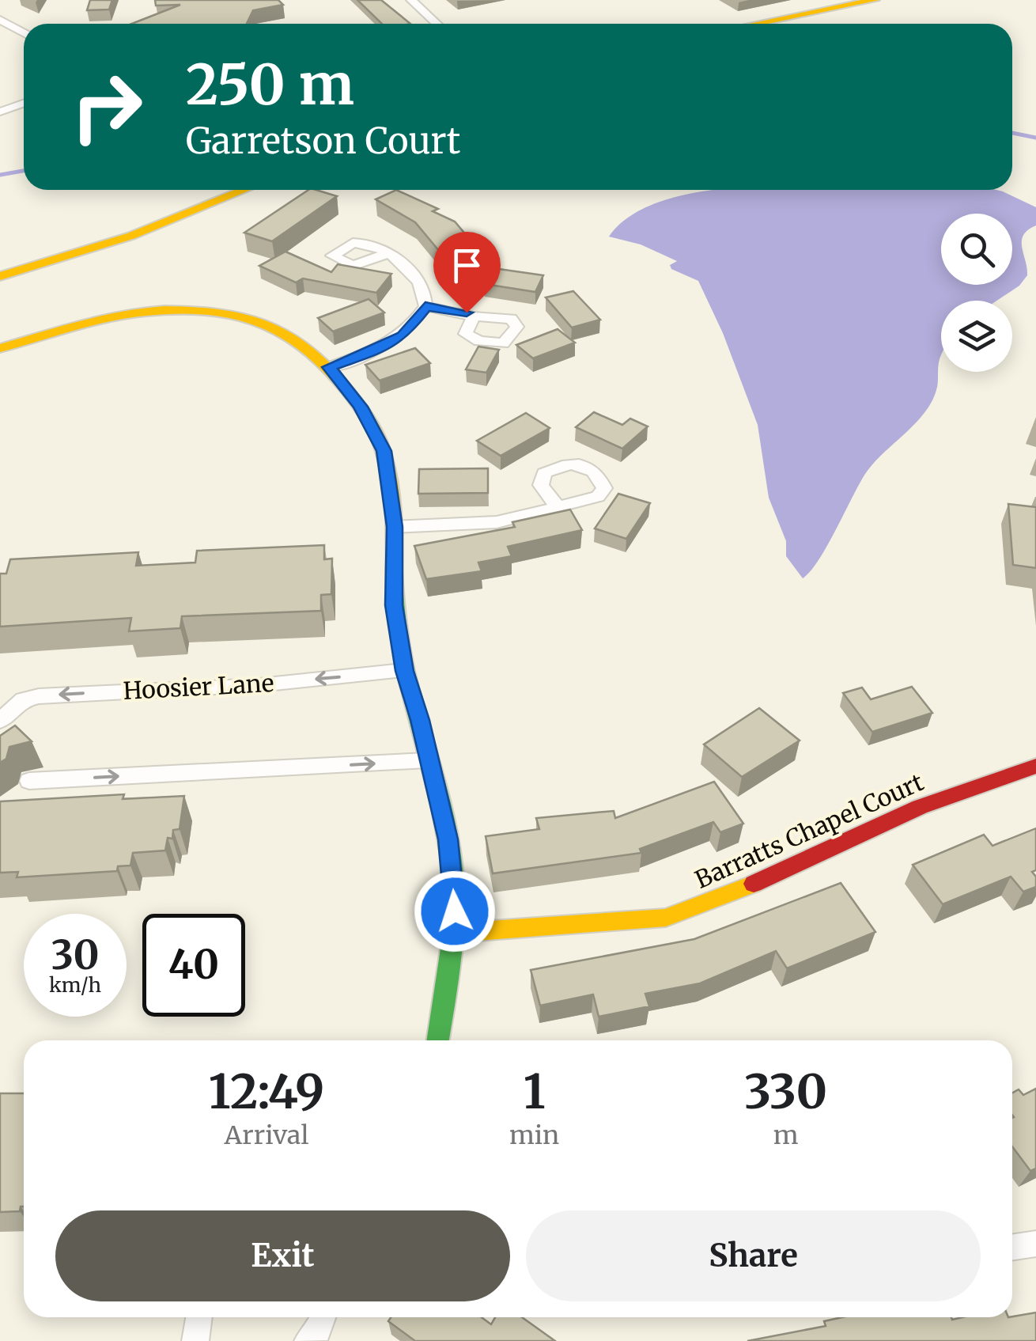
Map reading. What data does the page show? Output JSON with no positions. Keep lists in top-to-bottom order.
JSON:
{
  "streets": {
    "street": ["Hoosier Lane", "Barratts Chapel Court"]
  },
  "page": {
    "turn": ["250 m", "Garretson Court"],
    "speed": "30 km/h",
    "limit": "40",
    "eta": [
      "12:49",
      "Arrival",
      "1",
      "min",
      "330",
      "m"
    ],
    "buttons": ["Exit", "Share"]
  }
}
